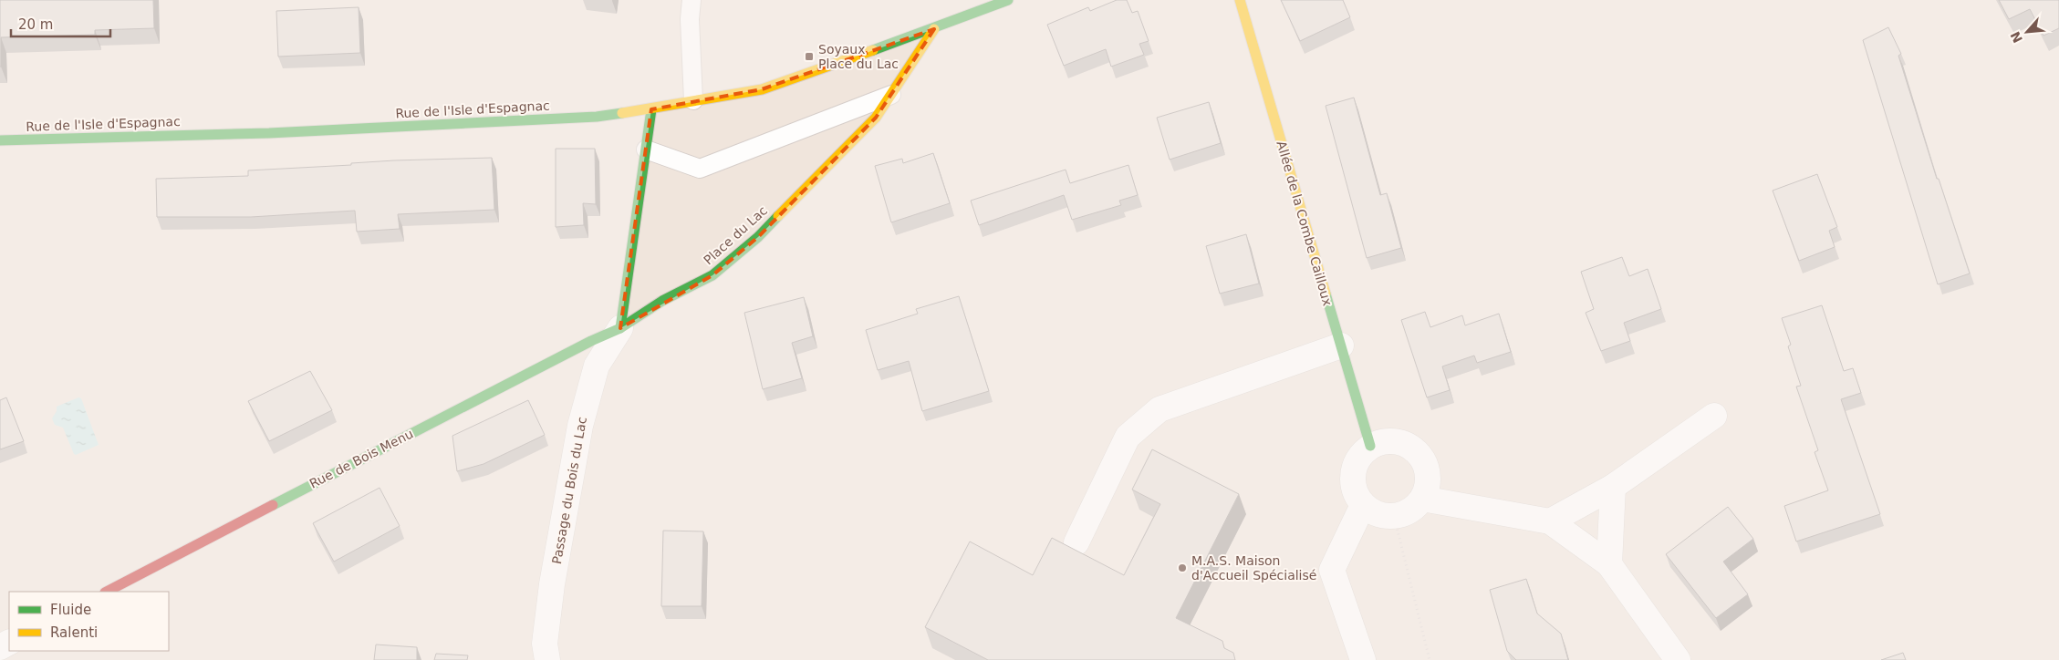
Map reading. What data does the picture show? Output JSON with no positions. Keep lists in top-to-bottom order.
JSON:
{
  "streets": {
    "street": [
      "Rue de l'Isle d'Espagnac",
      "Allée de la Combe Cailloux",
      "Place du Lac",
      "Rue de Bois Menu",
      "Passage du Bois du Lac"
    ]
  },
  "crossings": [
    ["Rue de l'Isle d'Espagnac", "Place du Lac"],
    ["Place du Lac", "Rue de Bois Menu"],
    ["Place du Lac", "Passage du Bois du Lac"],
    ["Rue de Bois Menu", "Passage du Bois du Lac"]
  ],
  "places": {
    "transit": ["Soyaux Place du Lac"],
    "other": ["M.A.S. Maison d'Accueil Spécialisé"]
  },
  "legend": ["Fluide", "Ralenti"],
  "scale_bar": "20 m",
  "north": "bottom left"
}
